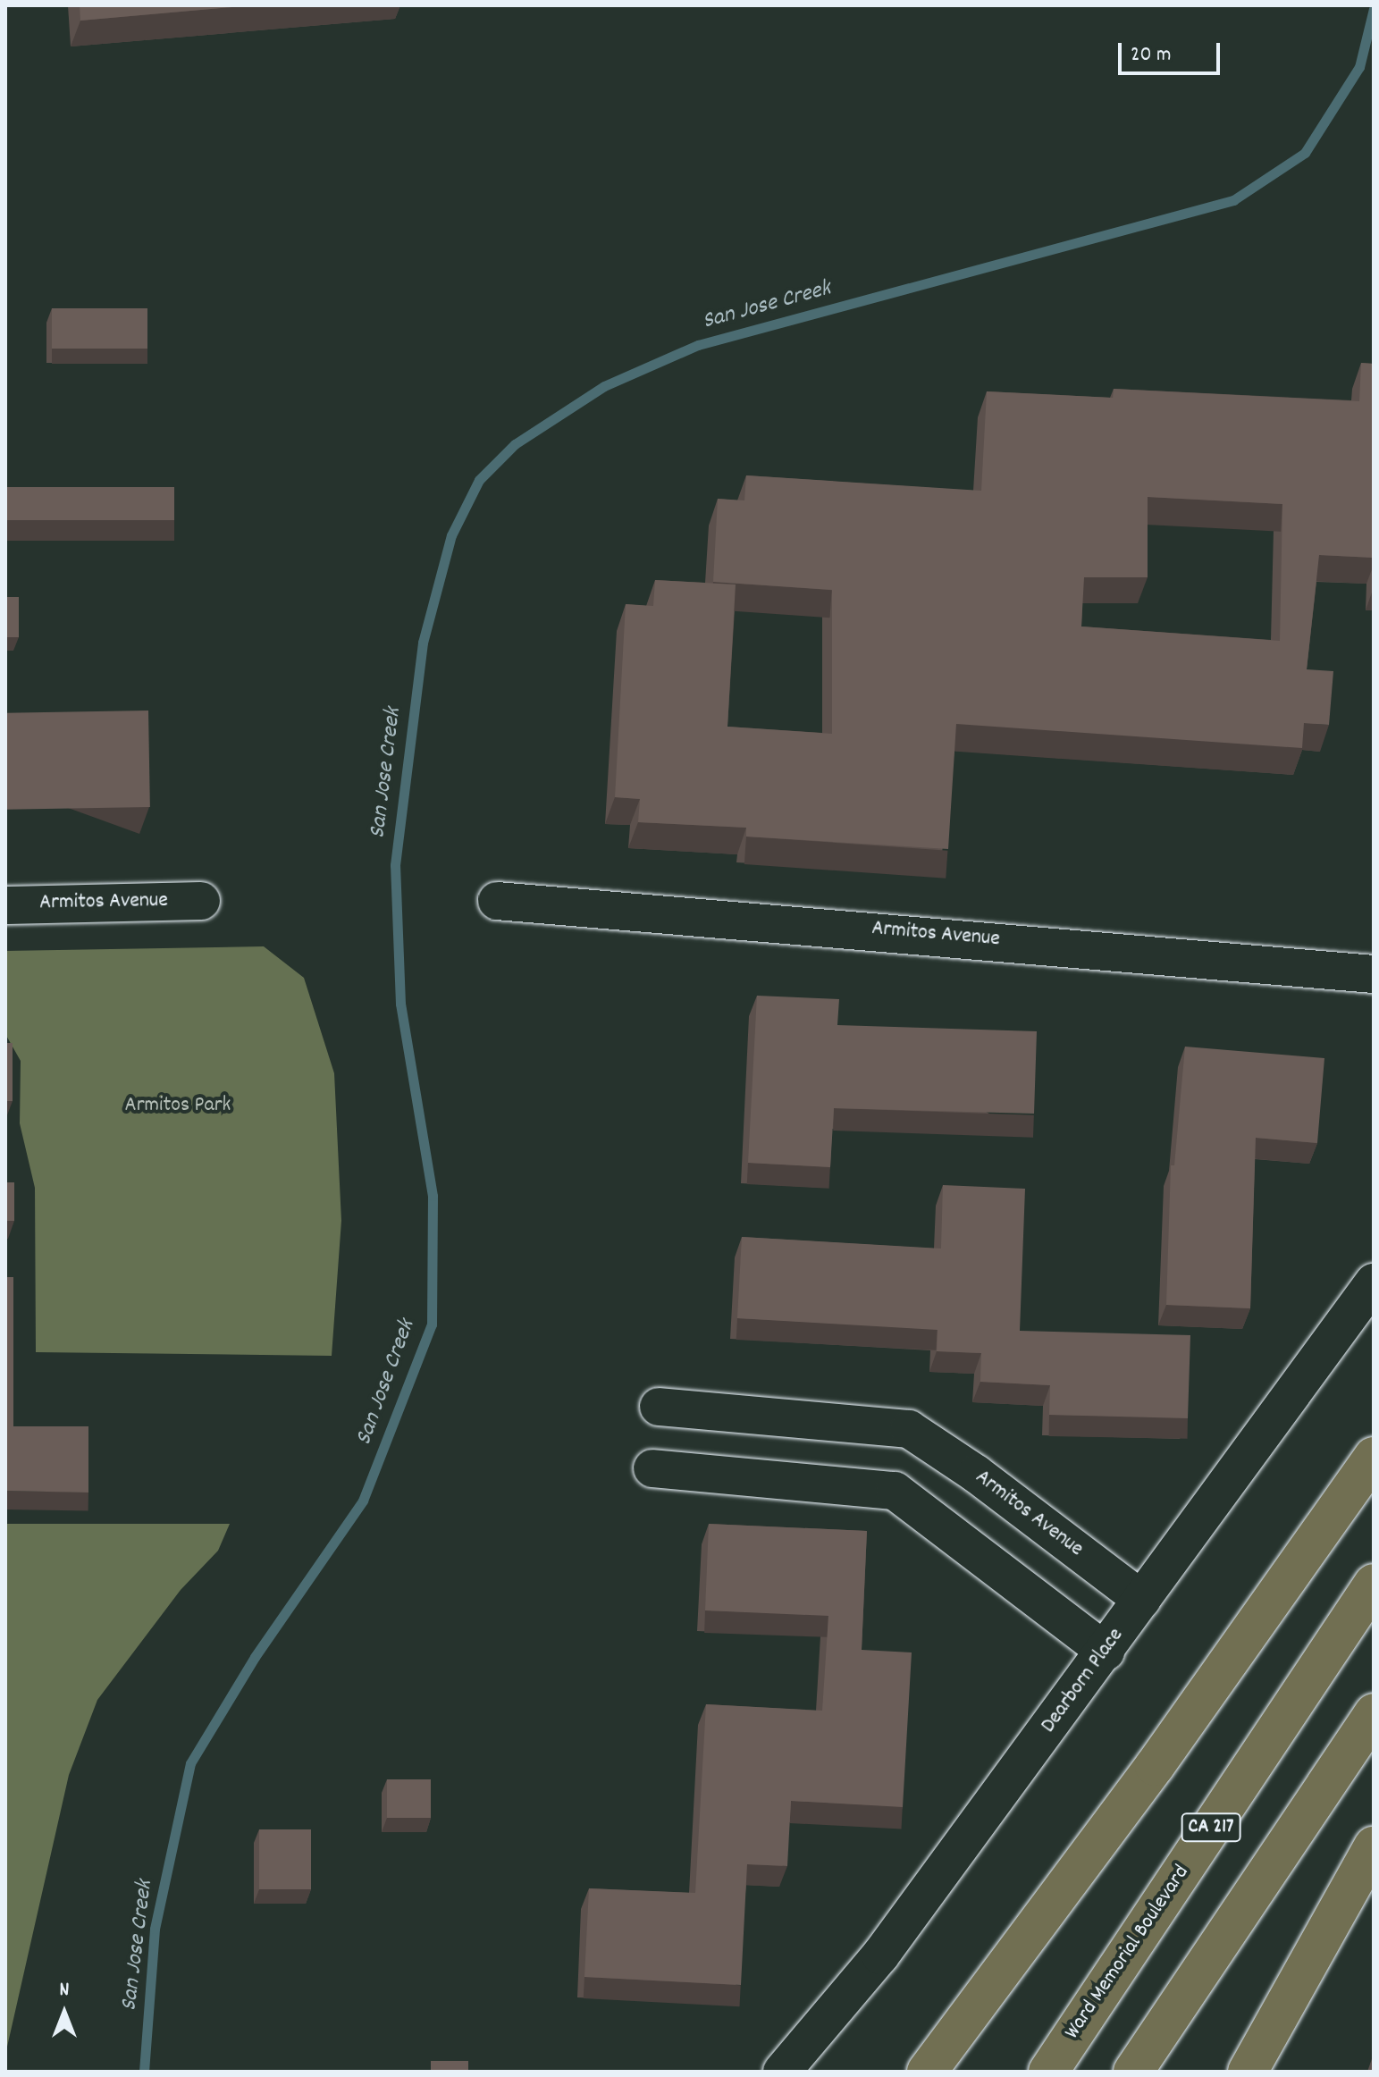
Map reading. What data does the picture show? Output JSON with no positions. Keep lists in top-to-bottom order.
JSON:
{
  "streets": {
    "highway": ["CA 217", "Ward Memorial Boulevard"],
    "street": ["Armitos Avenue", "Dearborn Place"]
  },
  "crossings": [
    ["Armitos Avenue", "Dearborn Place"]
  ],
  "water": ["San Jose Creek"],
  "parks": ["Armitos Park"],
  "scale_bar": "20 m",
  "north": "top"
}
